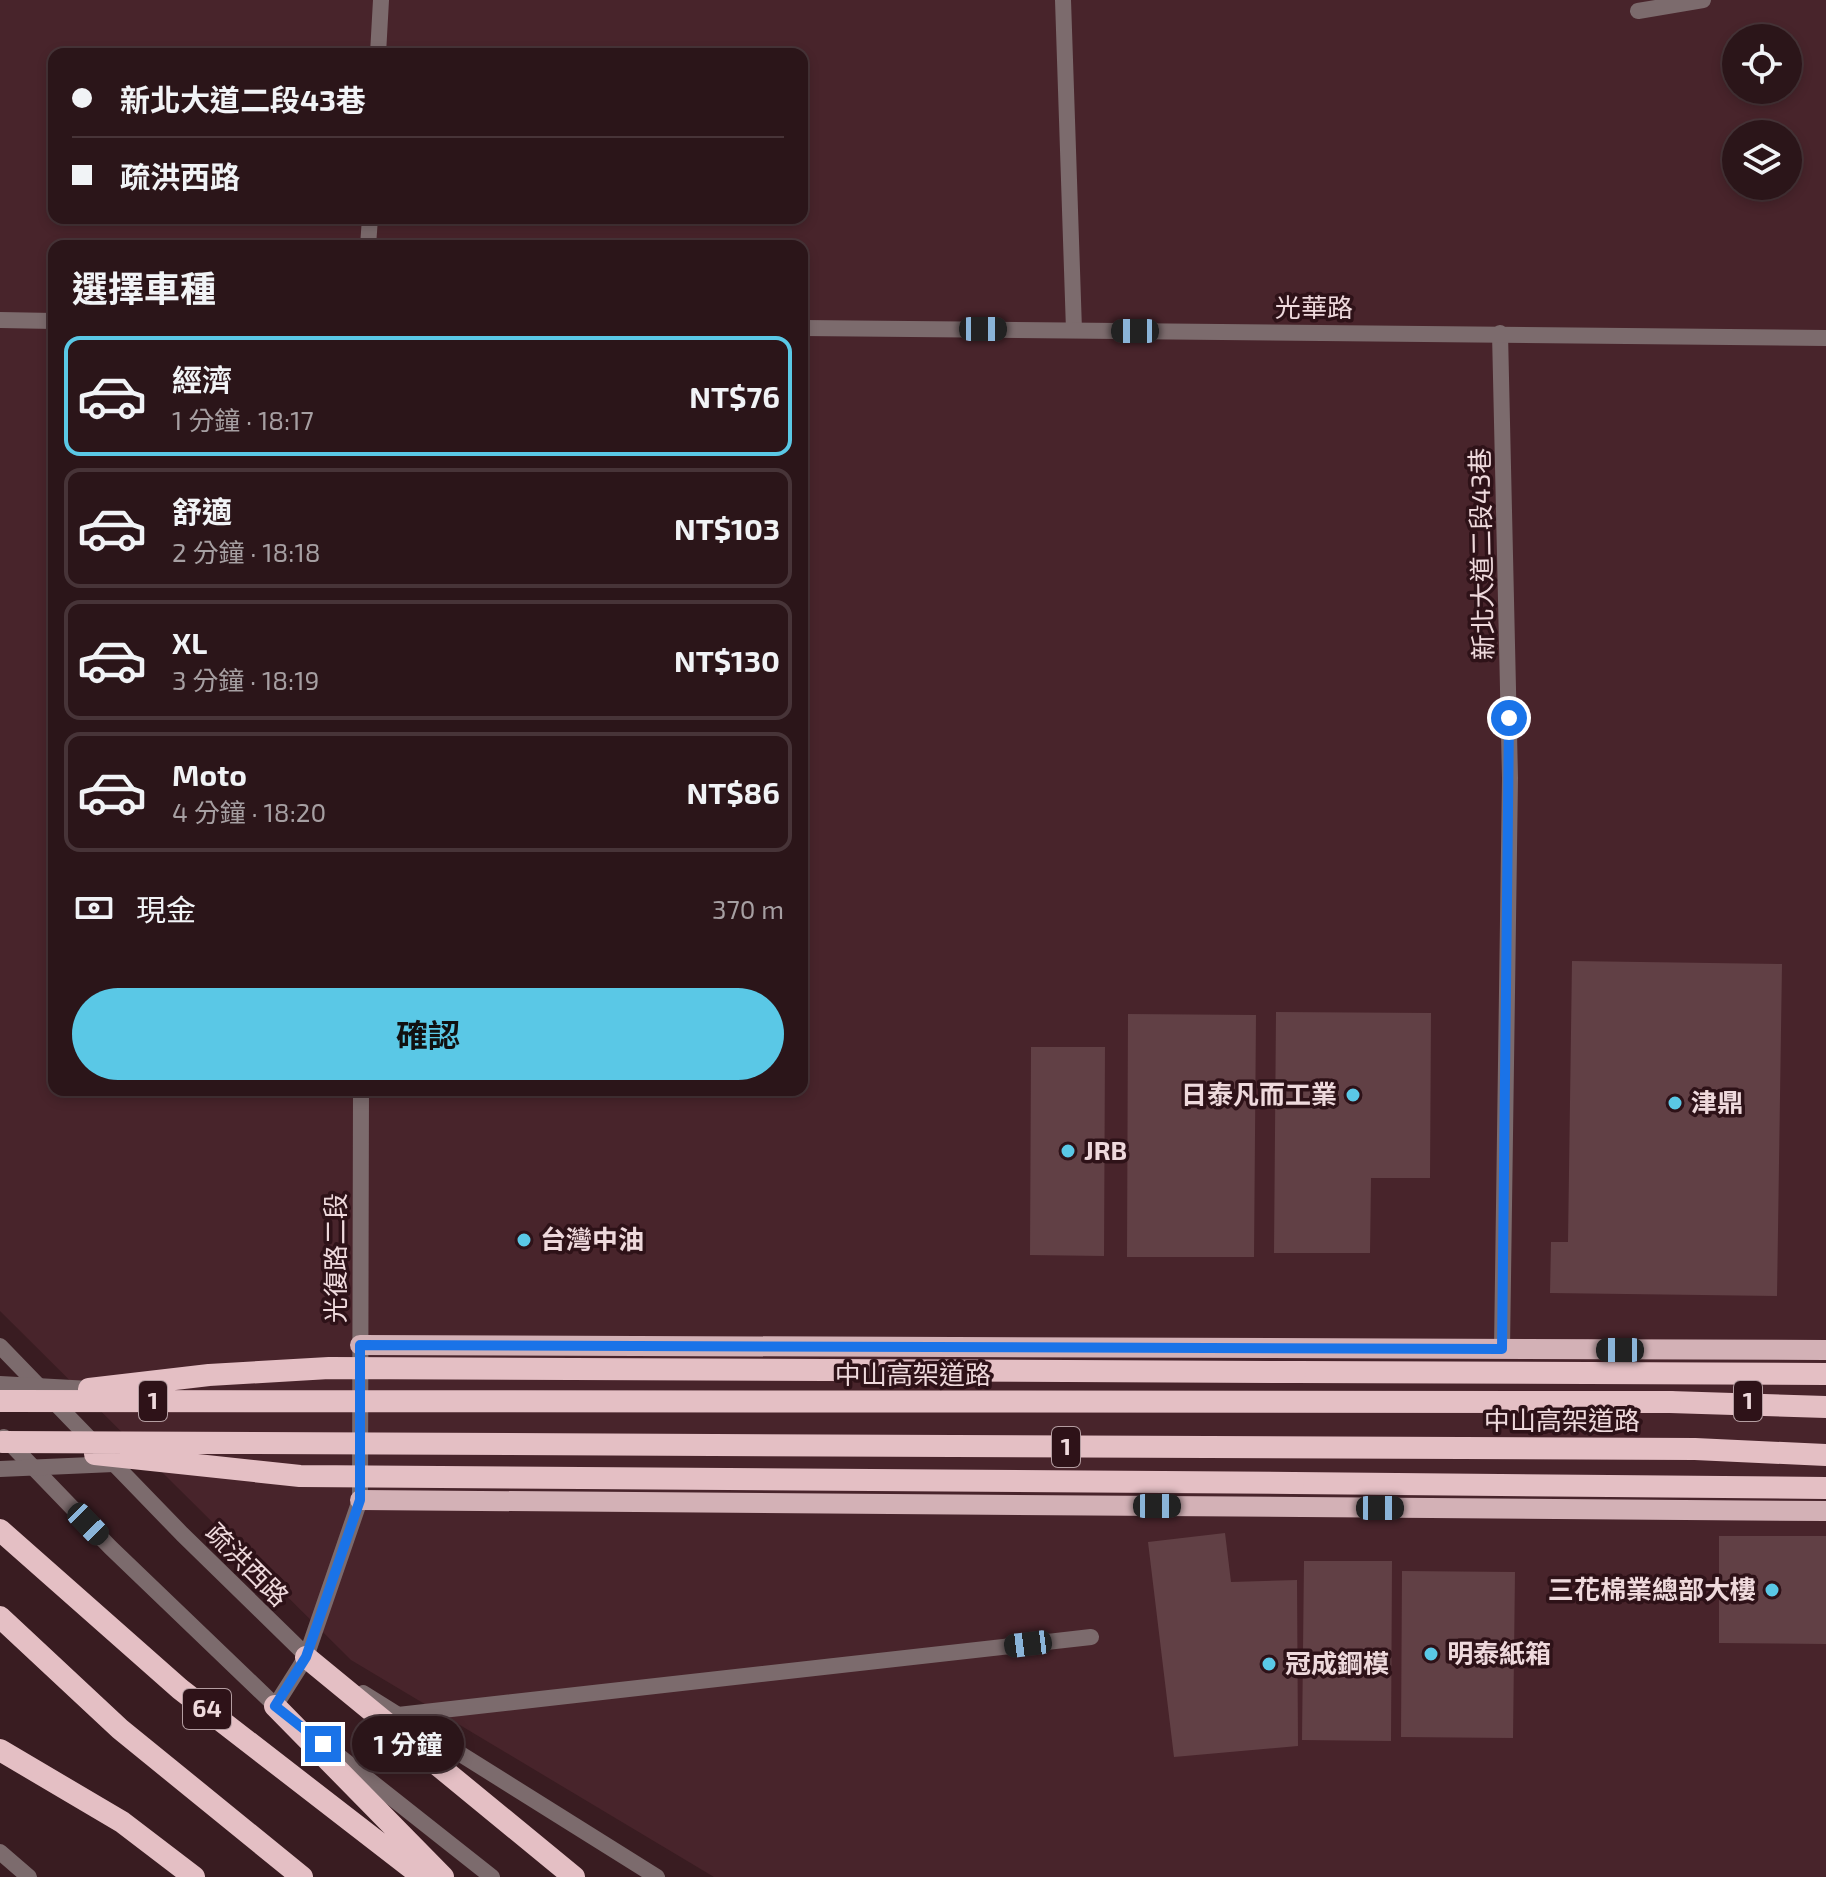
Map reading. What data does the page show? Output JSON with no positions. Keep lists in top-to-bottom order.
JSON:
{
  "streets": {
    "highway": ["中山高架道路", "1", "64"],
    "street": [
      "光華路",
      "新北大道二段43巷",
      "光復路二段",
      "疏洪西路"
    ]
  },
  "crossings": [
    ["光華路", "新北大道二段43巷"],
    ["新北大道二段43巷", "1"],
    ["光復路二段", "1"],
    ["光復路二段", "疏洪西路"]
  ],
  "places": [
    "日泰凡而工業",
    "津鼎",
    "JRB",
    "台灣中油",
    "三花棉業總部大樓",
    "明泰紙箱",
    "冠成鋼模"
  ],
  "page": {
    "banner": ["新北大道二段43巷", "疏洪西路"],
    "heading": "選擇車種",
    "list": [
      {
        "name": "經濟",
        "note": "1 分鐘 · 18:17",
        "value": "NT$76"
      },
      {
        "name": "舒適",
        "note": "2 分鐘 · 18:18",
        "value": "NT$103"
      },
      {
        "name": "XL",
        "note": "3 分鐘 · 18:19",
        "value": "NT$130"
      },
      {
        "name": "Moto",
        "note": "4 分鐘 · 18:20",
        "value": "NT$86"
      }
    ],
    "pay": ["現金", "370 m"],
    "buttons": "確認",
    "bubble": "1 分鐘"
  }
}
